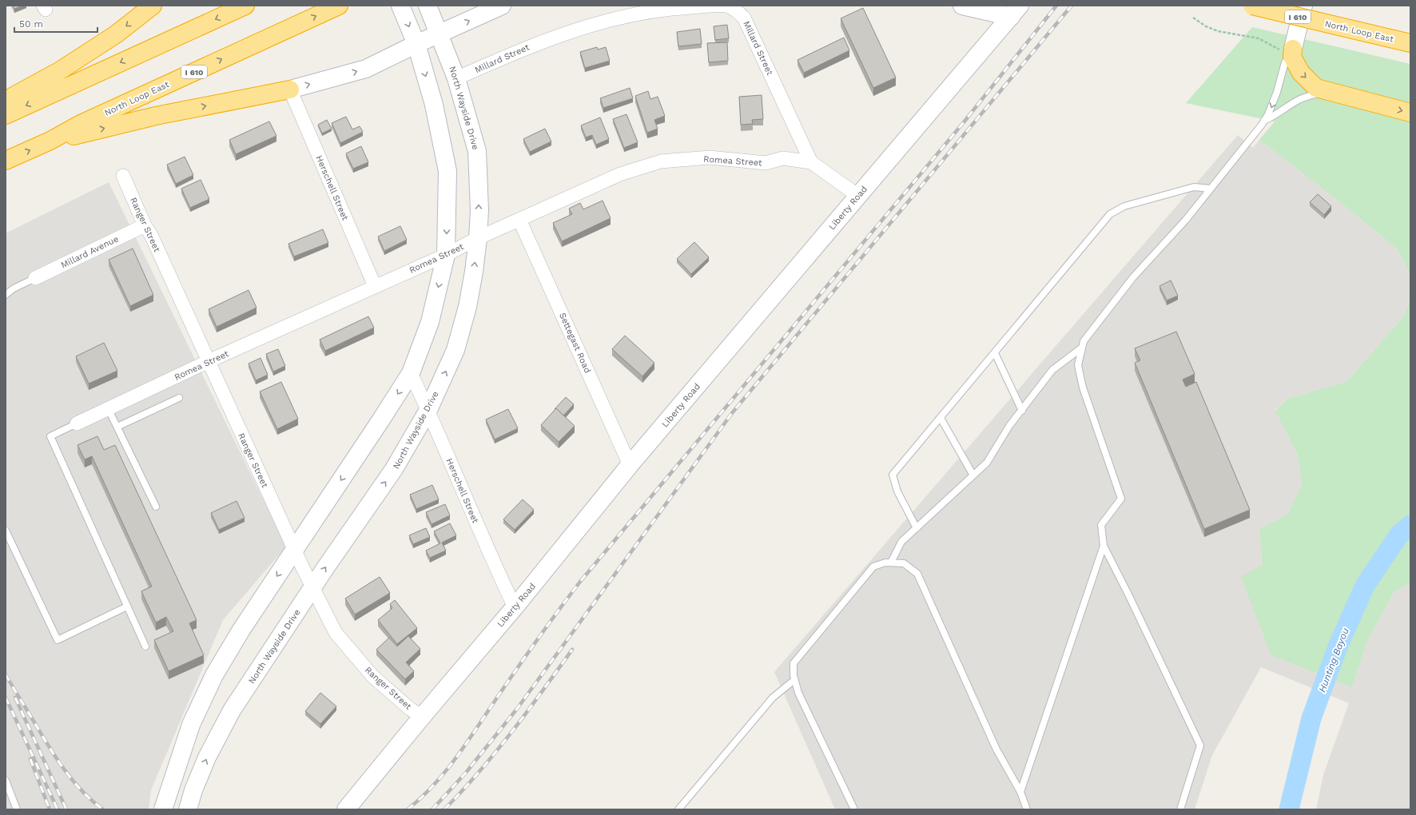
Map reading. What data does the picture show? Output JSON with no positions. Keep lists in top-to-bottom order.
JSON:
{
  "streets": {
    "highway": ["I 610", "North Loop East"],
    "main road": ["North Wayside Drive", "Liberty Road"],
    "street": [
      "Millard Street",
      "Romea Street",
      "Herschell Street",
      "Ranger Street",
      "Millard Avenue",
      "Settegast Road"
    ]
  },
  "crossings": [
    ["Millard Street", "North Wayside Drive"],
    ["Millard Street", "Romea Street"],
    ["Millard Street", "Liberty Road"],
    ["North Wayside Drive", "Romea Street"],
    ["North Wayside Drive", "Herschell Street"],
    ["North Wayside Drive", "Ranger Street"],
    ["Romea Street", "Herschell Street"],
    ["Romea Street", "Ranger Street"],
    ["Romea Street", "Settegast Road"],
    ["Herschell Street", "Liberty Road"],
    ["Liberty Road", "Ranger Street"],
    ["Liberty Road", "Settegast Road"],
    ["Ranger Street", "Millard Avenue"]
  ],
  "water": ["Hunting Bayou"],
  "scale_bar": "50 m"
}
